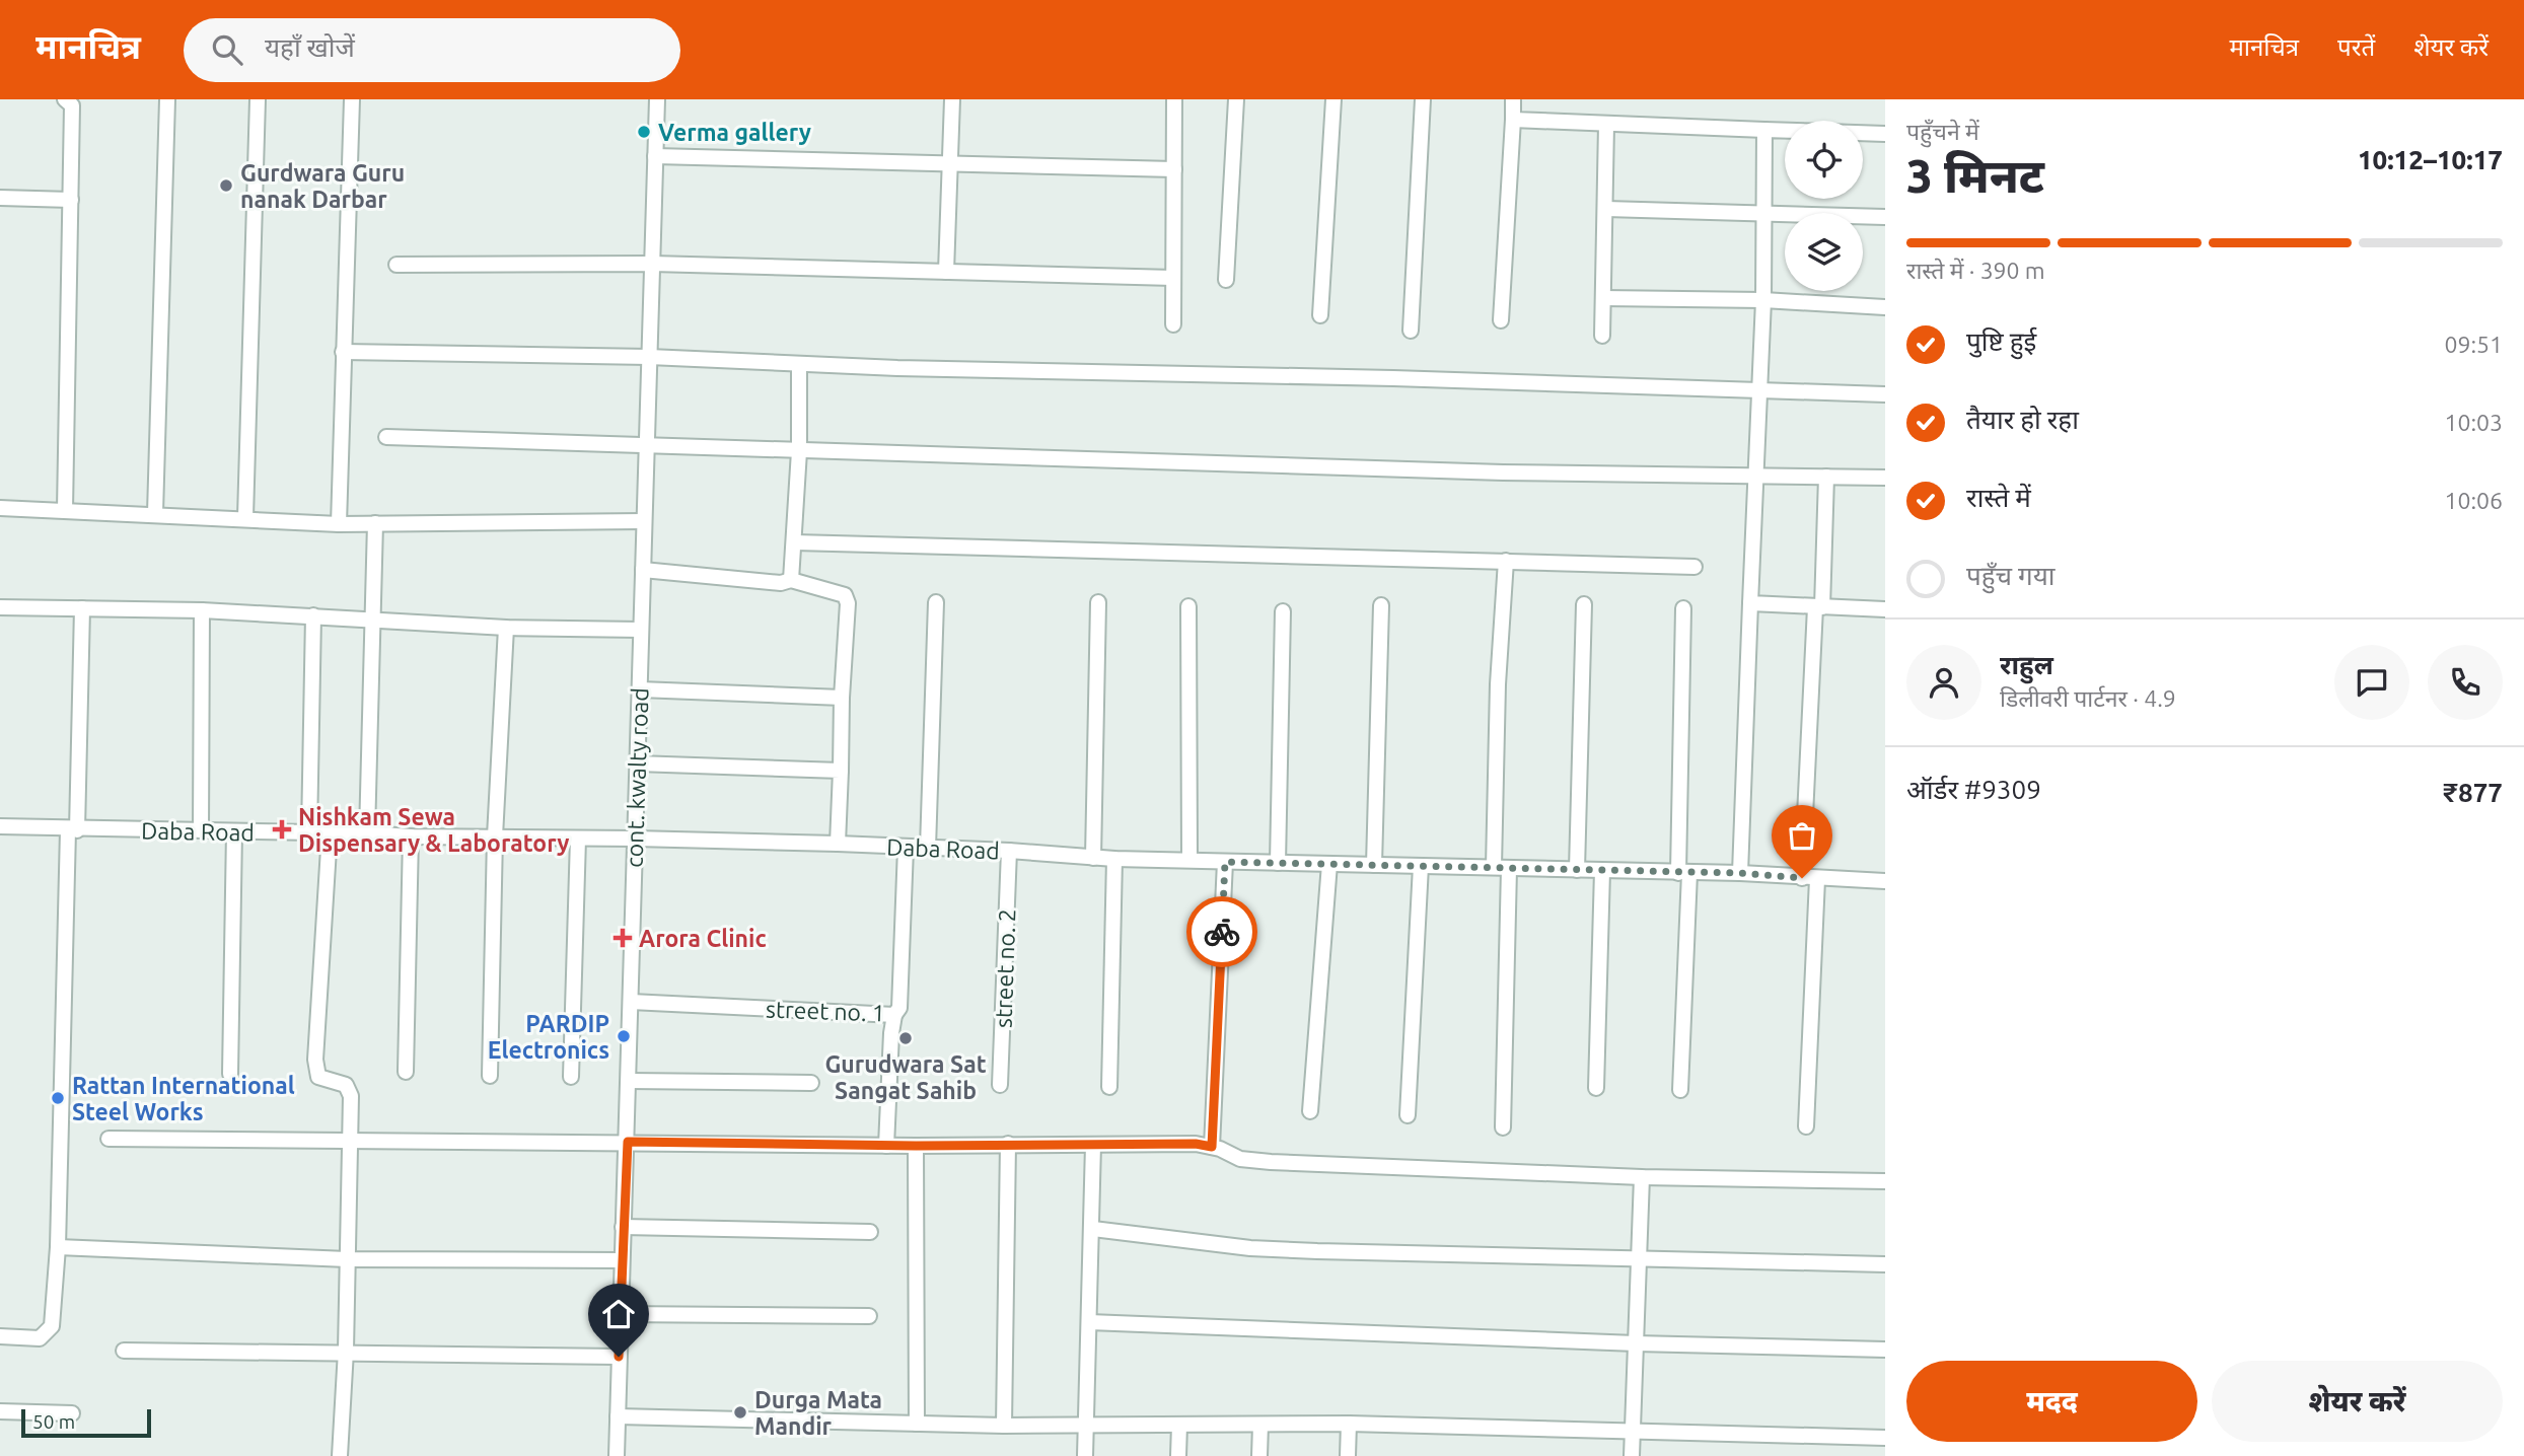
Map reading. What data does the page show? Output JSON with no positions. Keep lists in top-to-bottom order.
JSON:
{
  "streets": {
    "street": [
      "cont. kwalty road",
      "Daba Road",
      "street no. 2",
      "street no. 1"
    ]
  },
  "crossings": [
    ["cont. kwalty road", "Daba Road"],
    ["cont. kwalty road", "street no. 1"],
    ["Daba Road", "street no. 2"],
    ["Daba Road", "street no. 1"]
  ],
  "places": {
    "other": [
      "Verma gallery",
      "Gurdwara Guru nanak Darbar",
      "PARDIP Electronics",
      "Gurudwara Sat Sangat Sahib",
      "Rattan International Steel Works",
      "Durga Mata Mandir"
    ],
    "health": ["Nishkam Sewa Dispensary & Laboratory", "Arora Clinic"]
  },
  "scale_bar": "50 m",
  "page": {
    "header": "मानचित्र",
    "search": "यहाँ खोजें",
    "nav": ["मानचित्र", "परतें", "शेयर करें"],
    "heading": ["3 मिनट", "पहुँचने में", "10:12–10:17"],
    "panel": [
      "राहुल",
      "डिलीवरी पार्टनर · 4.9",
      "ऑर्डर #9309",
      "₹877"
    ],
    "bar": "रास्ते में · 390 m",
    "list": [
      ["पुष्टि हुई", "09:51"],
      ["तैयार हो रहा", "10:03"],
      ["रास्ते में", "10:06"],
      "पहुँच गया"
    ],
    "buttons": ["मदद", "शेयर करें"],
    "scale": "50 m"
  }
}
